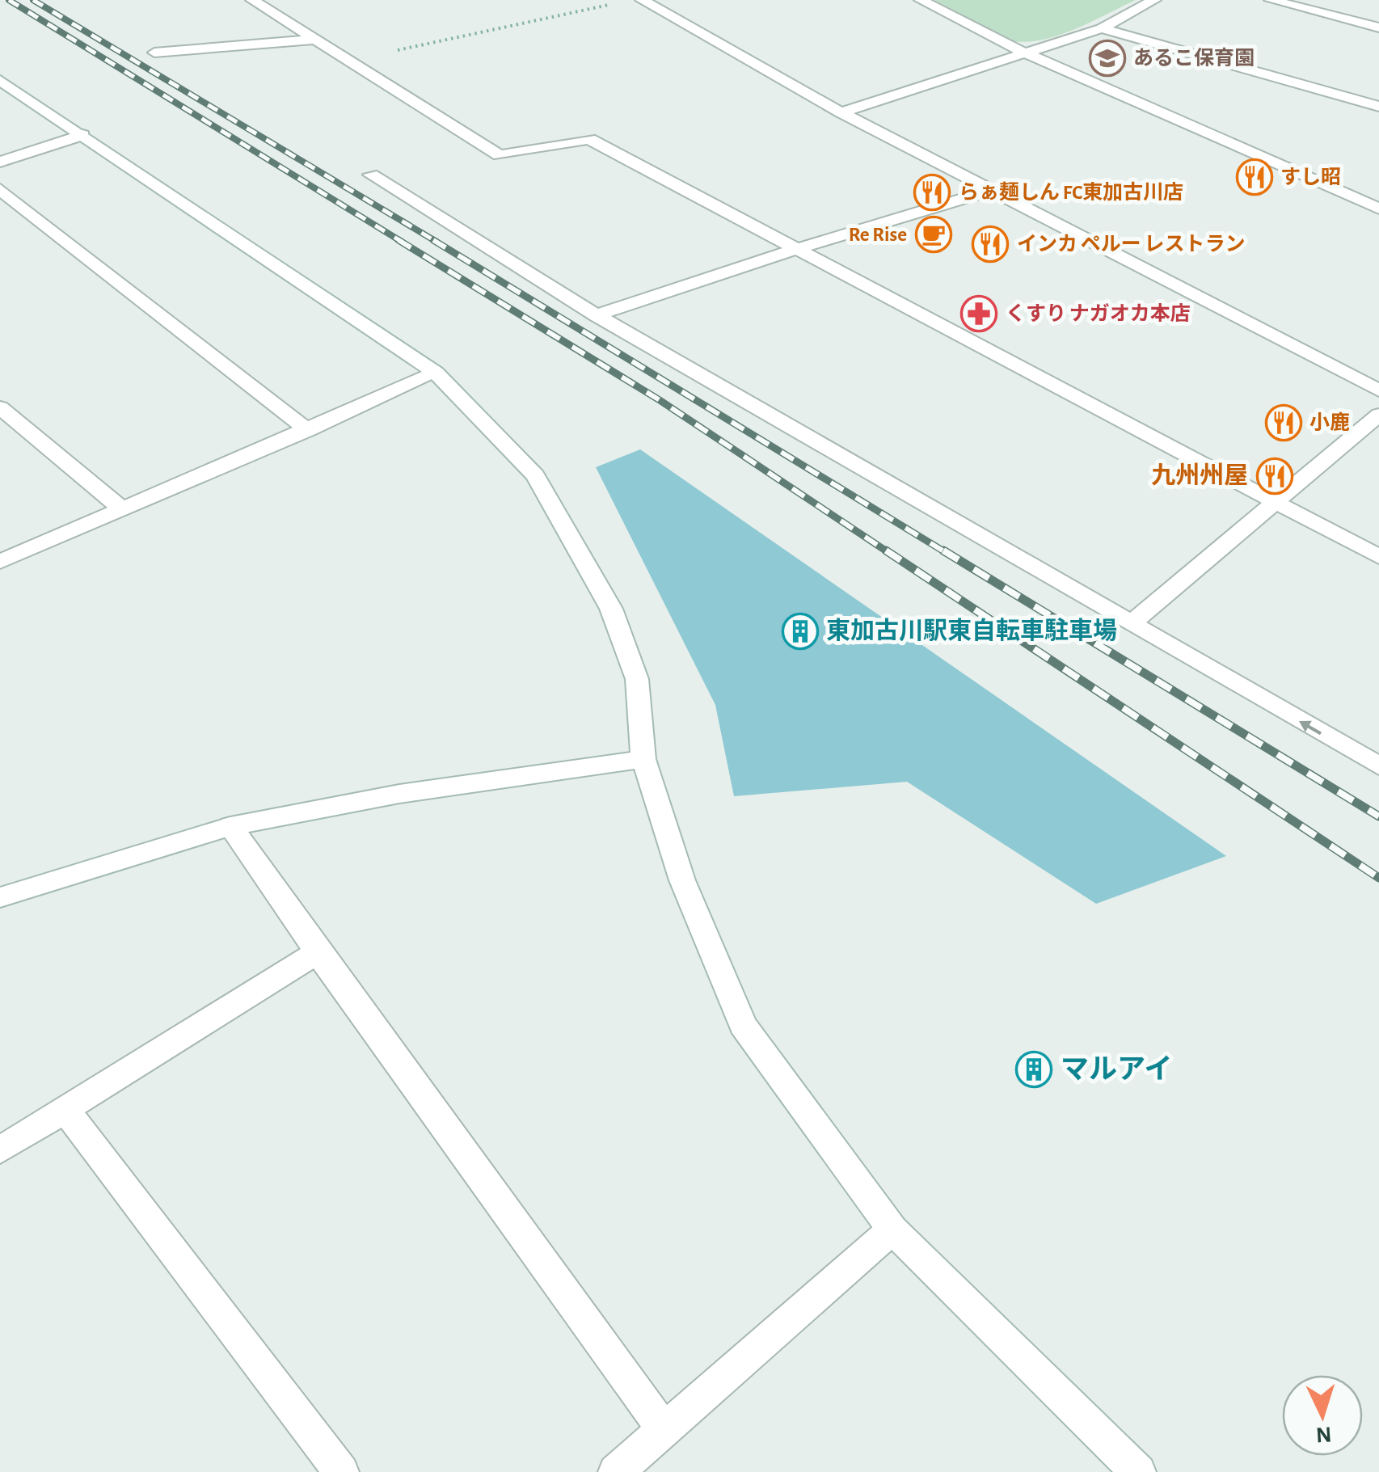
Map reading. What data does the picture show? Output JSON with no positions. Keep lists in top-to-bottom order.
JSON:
{
  "places": {
    "school or university": ["あるこ保育園"],
    "restaurant": [
      "すし昭",
      "らぁ麺しん FC東加古川店",
      "インカ ペルー レストラン",
      "小鹿",
      "九州州屋"
    ],
    "cafe": ["Re Rise"],
    "pharmacy": ["くすり ナガオカ本店"],
    "building": ["東加古川駅東自転車駐車場", "マルアイ"]
  },
  "north": "bottom"
}
